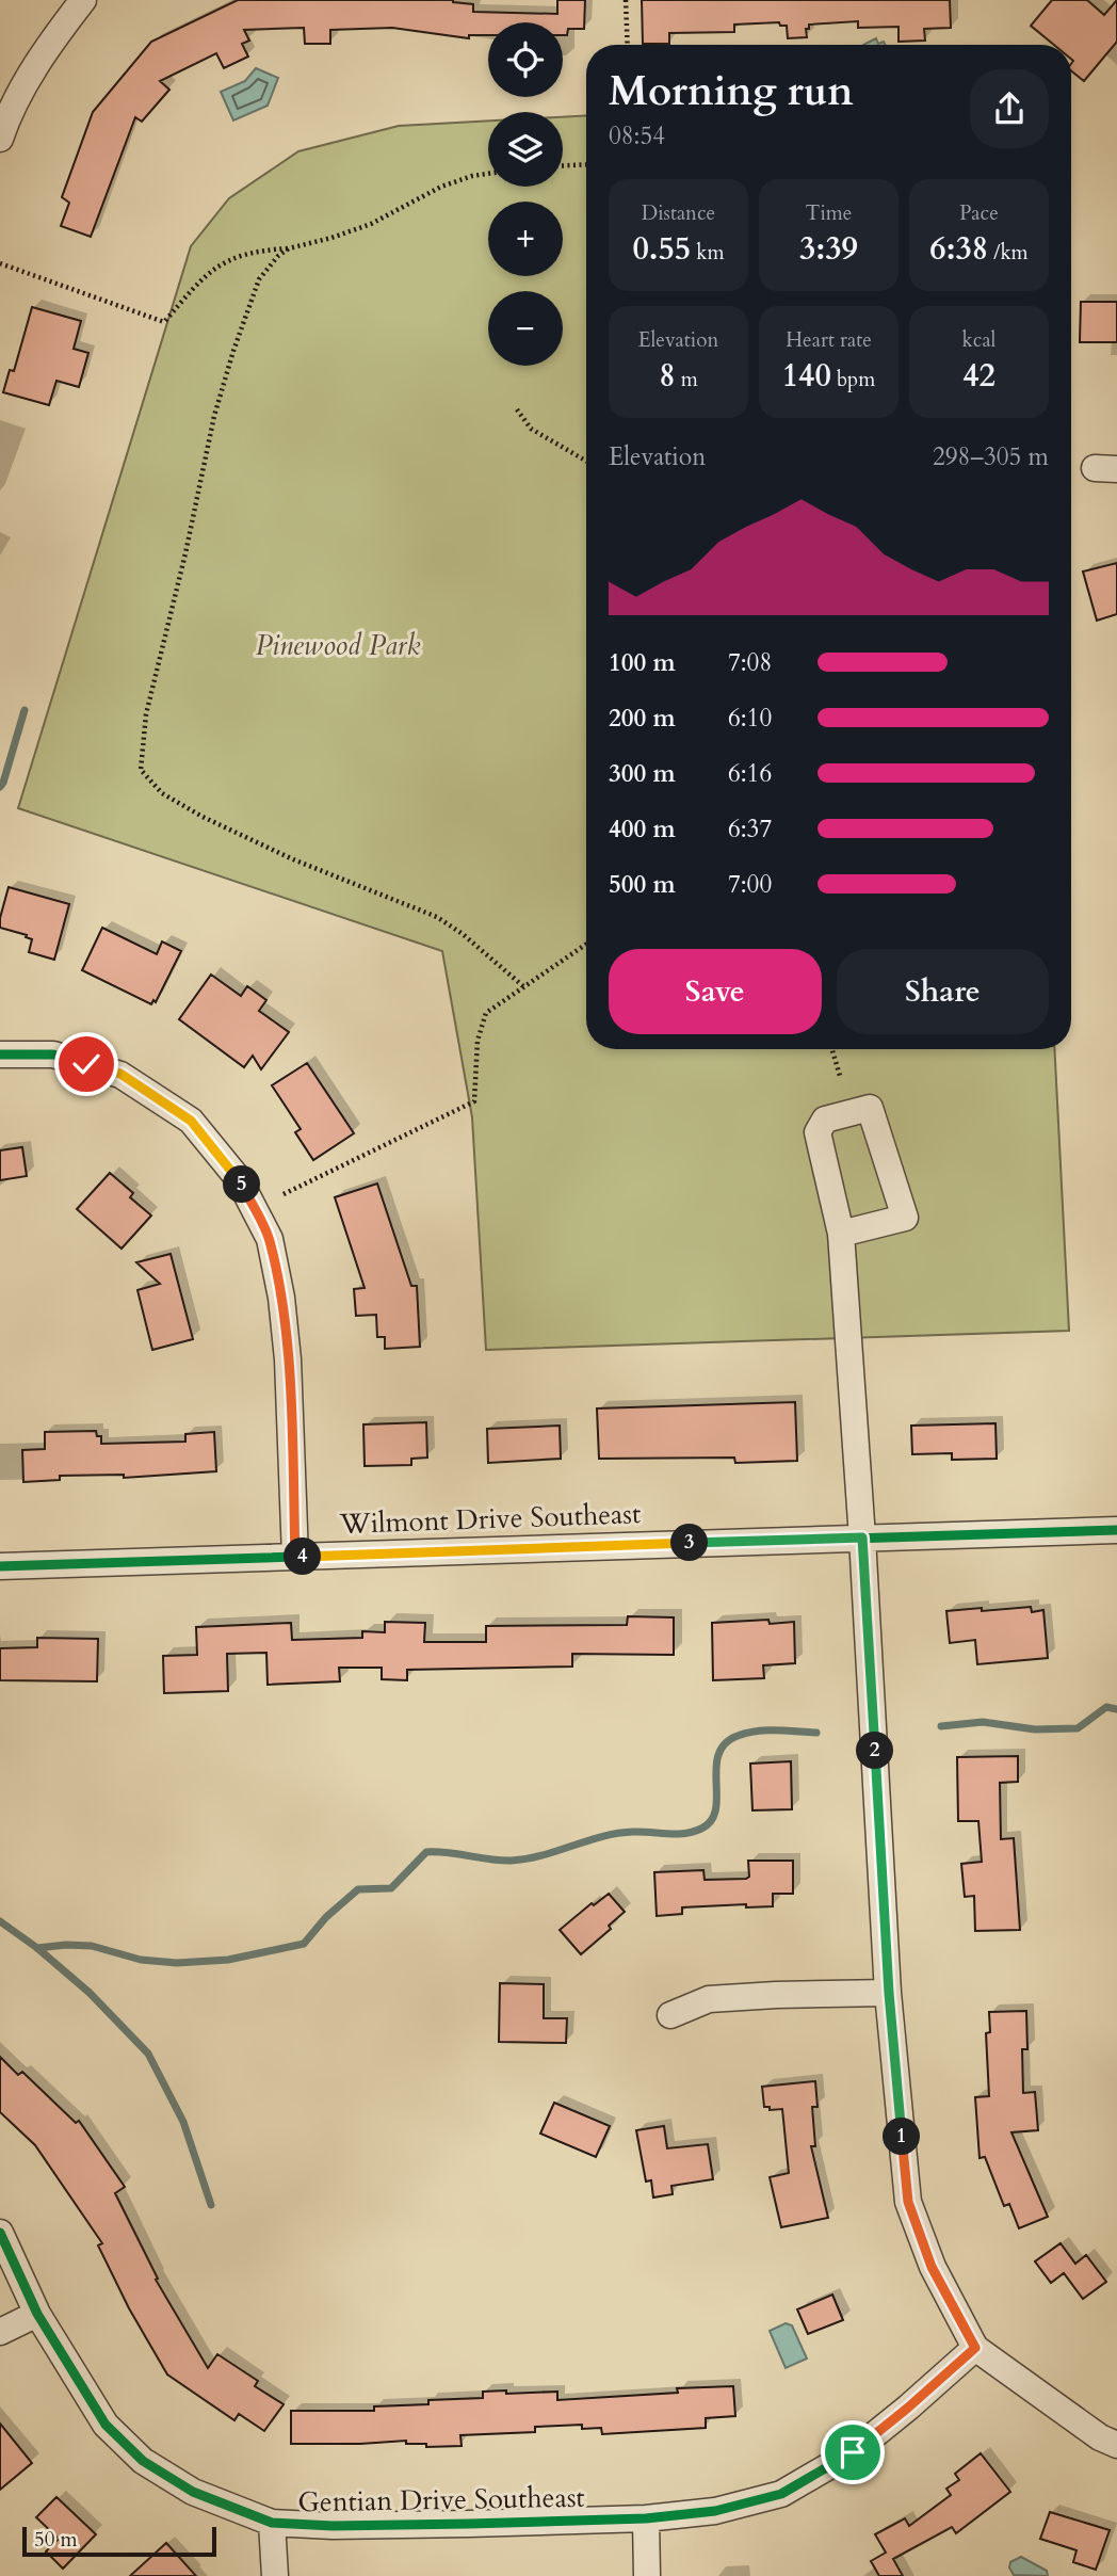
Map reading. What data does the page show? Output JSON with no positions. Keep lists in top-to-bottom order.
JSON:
{
  "streets": {
    "street": ["Wilmont Drive Southeast", "Gentian Drive Southeast"]
  },
  "parks": ["Pinewood Park"],
  "scale_bar": "50 m",
  "page": {
    "map_buttons": ["+", "−"],
    "heading": ["Morning run", "08:54"],
    "stats": [
      ["Distance", "0.55 km"],
      ["Time", "3:39"],
      ["Pace", "6:38 /km"],
      ["Elevation", "8 m"],
      ["Heart rate", "140 bpm"],
      ["kcal", "42"]
    ],
    "chart": ["Elevation", "298–305 m"],
    "list": [
      {
        "name": "100 m",
        "note": "7:08"
      },
      {
        "name": "200 m",
        "note": "6:10"
      },
      {
        "name": "300 m",
        "note": "6:16"
      },
      {
        "name": "400 m",
        "note": "6:37"
      },
      {
        "name": "500 m",
        "note": "7:00"
      }
    ],
    "buttons": ["Save", "Share"],
    "pins": [
      "5",
      "3",
      "4",
      "2",
      "1"
    ],
    "scale": "50 m"
  }
}
